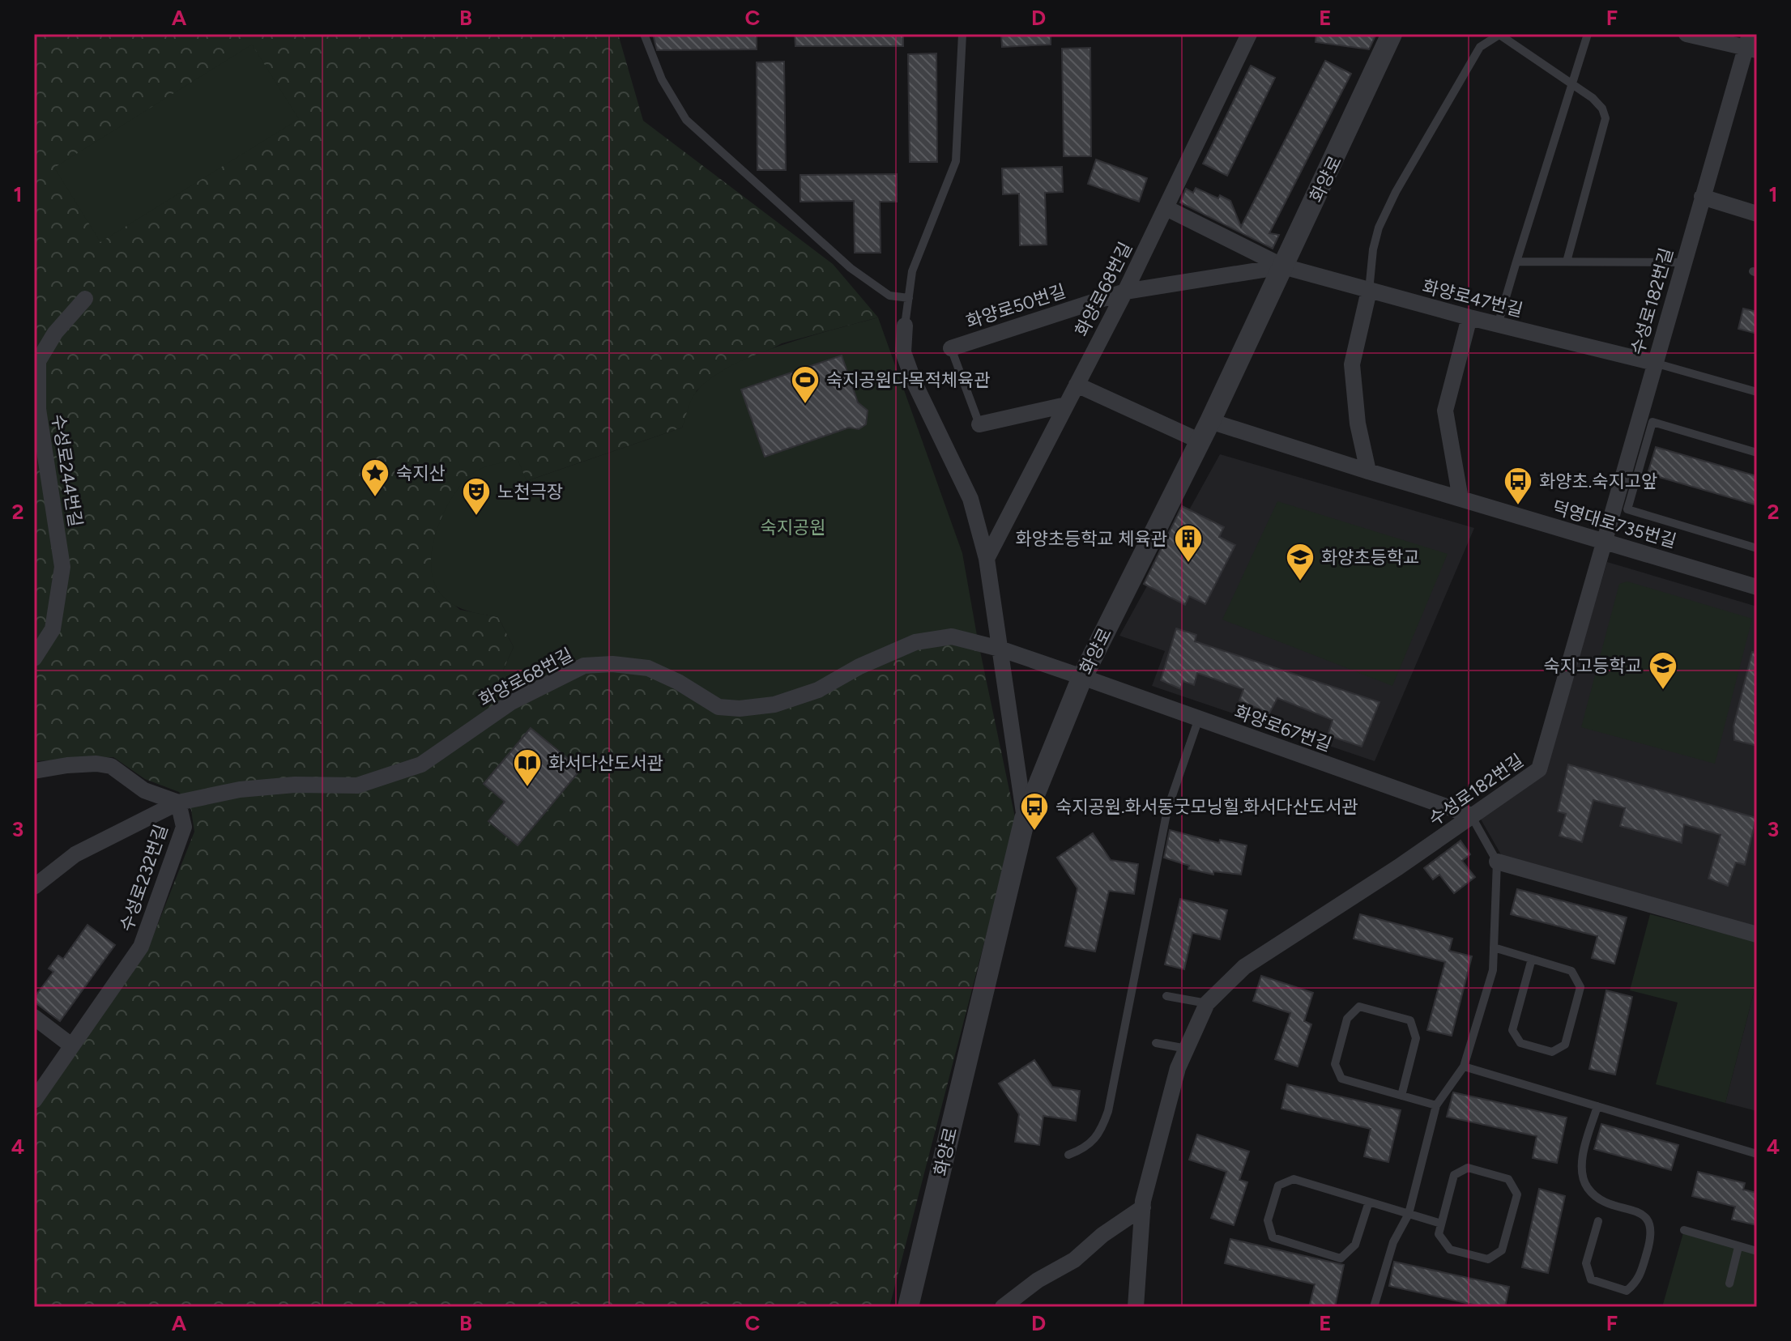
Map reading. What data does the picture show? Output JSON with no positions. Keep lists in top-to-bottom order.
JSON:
{
  "streets": {
    "street": [
      "화양로",
      "화양로68번길",
      "화양로47번길",
      "수성로182번길",
      "화양로50번길",
      "수성로244번길",
      "덕영대로735번길",
      "화양로67번길",
      "수성로232번길"
    ]
  },
  "crossings": [
    ["화양로", "화양로68번길"],
    ["화양로", "화양로47번길"],
    ["화양로", "화양로50번길"],
    ["화양로", "덕영대로735번길"],
    ["화양로", "화양로67번길"],
    ["화양로68번길", "화양로50번길"],
    ["화양로68번길", "화양로67번길"],
    ["화양로68번길", "수성로232번길"],
    ["화양로47번길", "수성로182번길"],
    ["화양로47번길", "화양로50번길"],
    ["수성로182번길", "덕영대로735번길"],
    ["수성로182번길", "화양로67번길"]
  ],
  "parks": ["숙지공원"],
  "places": {
    "sports": ["숙지공원다목적체육관"],
    "place": ["숙지산"],
    "bus stop": ["화양초.숙지고앞", "숙지공원.화서동굿모닝힐.화서다산도서관"],
    "theatre": ["노천극장"],
    "building": ["화양초등학교 체육관"],
    "school or university": ["화양초등학교", "숙지고등학교"],
    "library": ["화서다산도서관"]
  },
  "grid": {
    "columns": [
      "A",
      "B",
      "C",
      "D",
      "E",
      "F"
    ],
    "rows": [
      "1",
      "2",
      "3",
      "4"
    ]
  }
}
